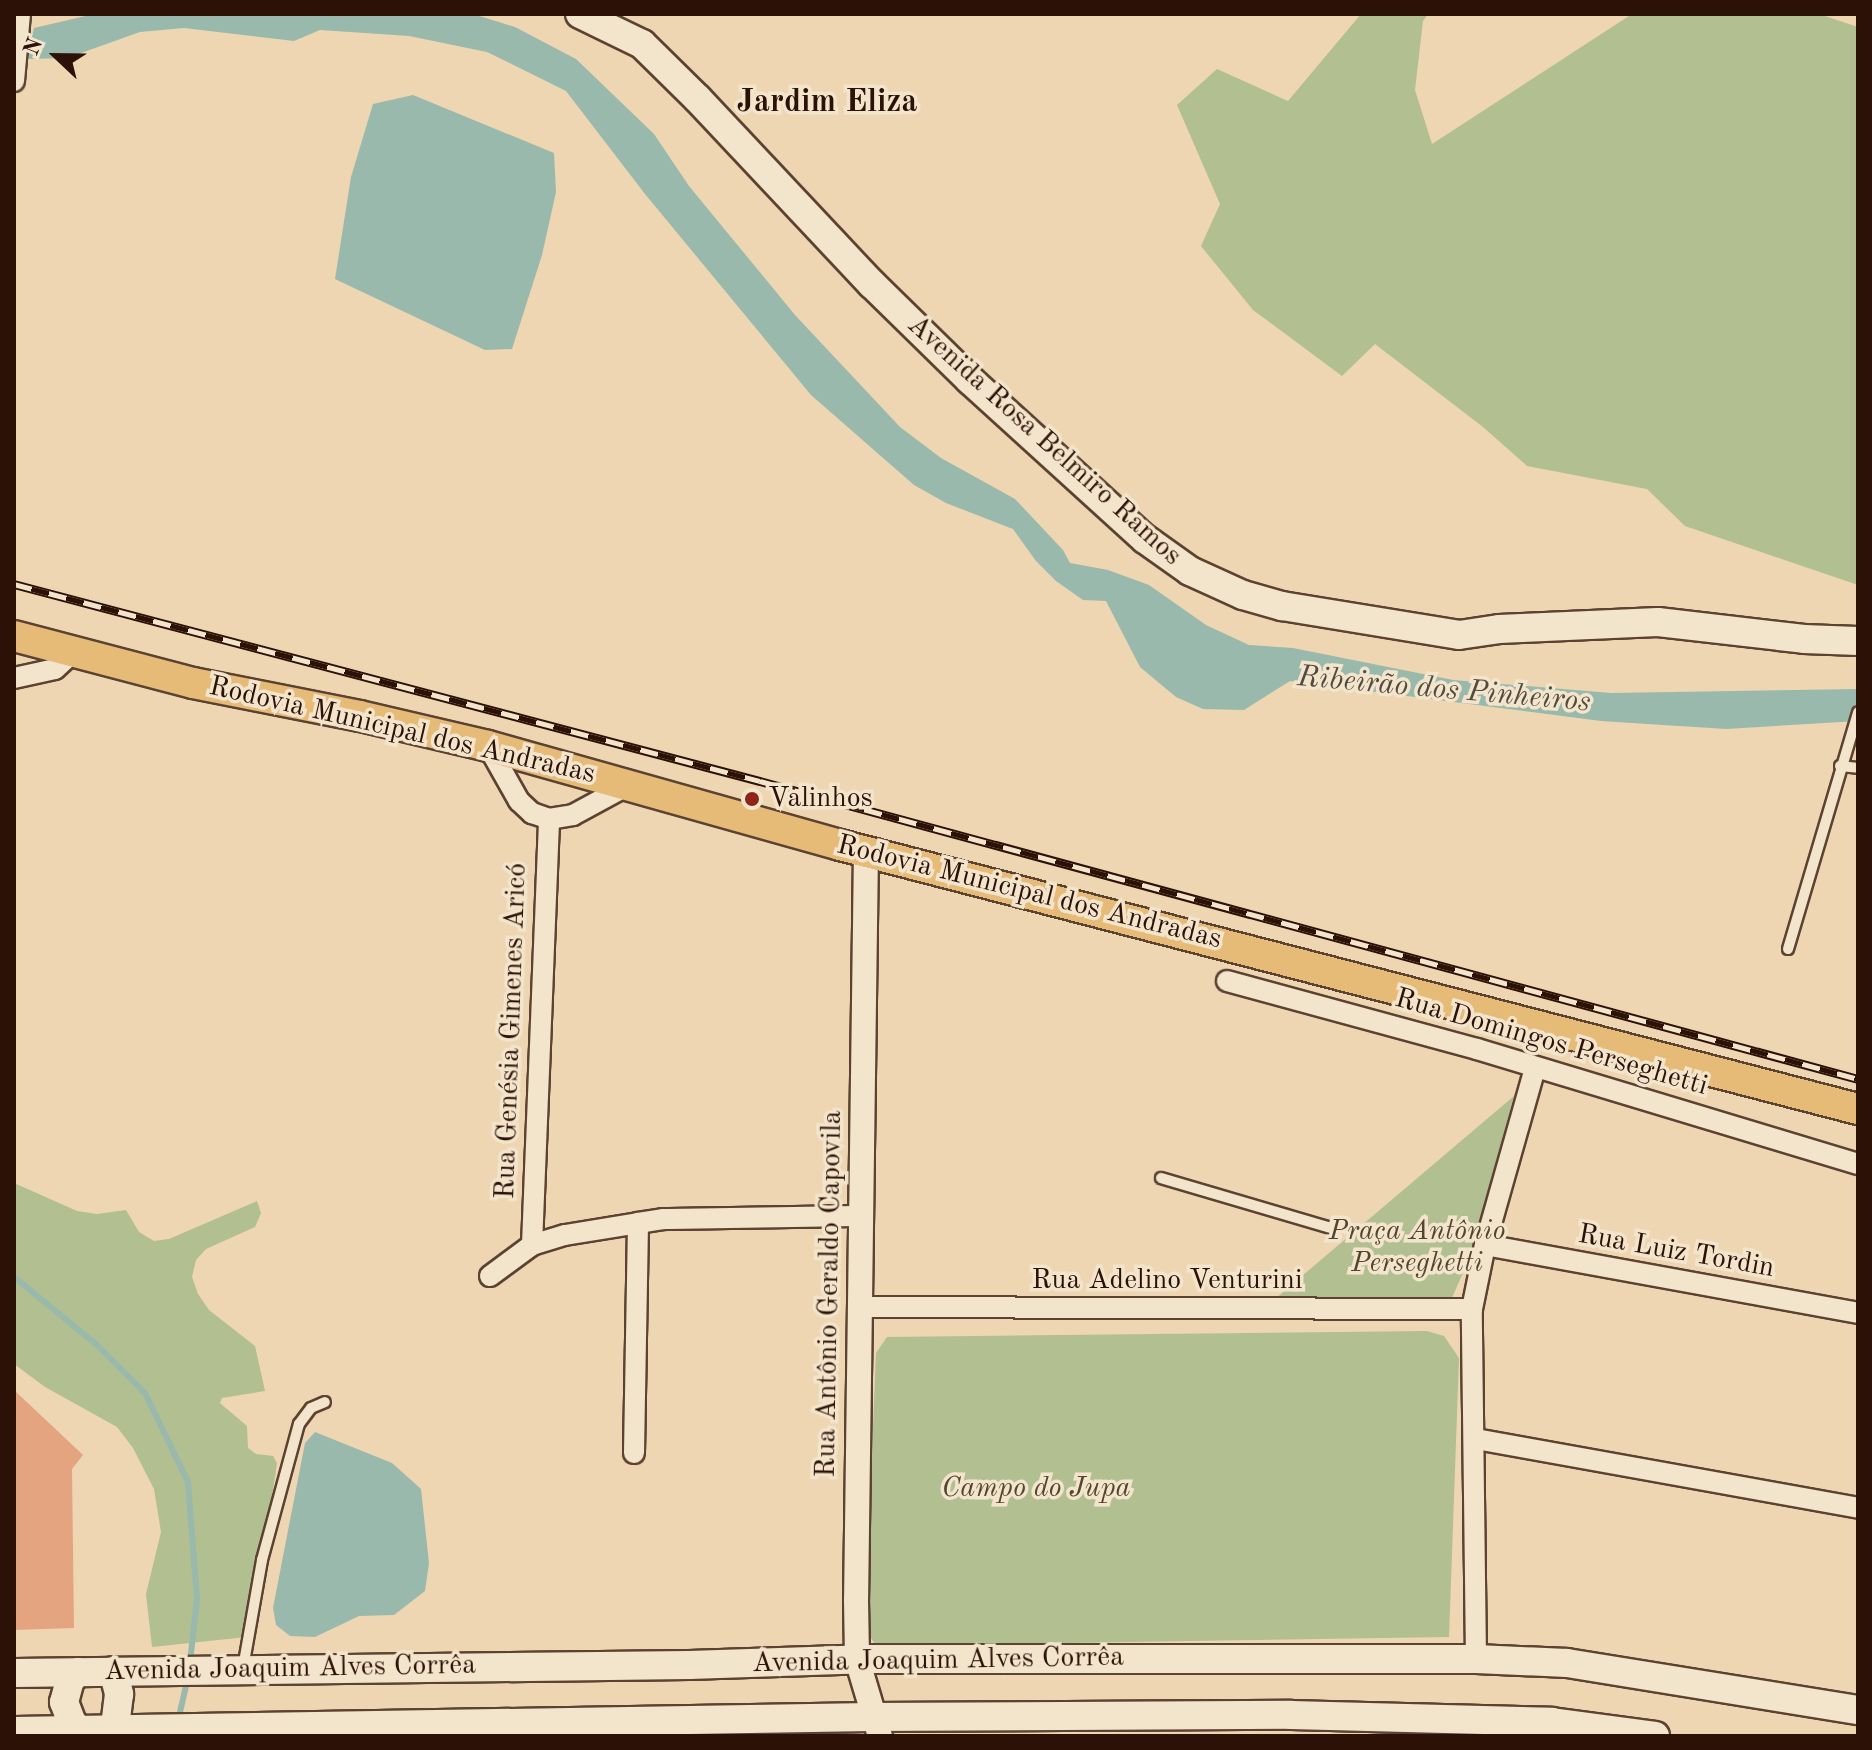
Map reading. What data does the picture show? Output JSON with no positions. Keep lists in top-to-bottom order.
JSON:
{
  "streets": {
    "main road": ["Avenida Rosa Belmiro Ramos", "Rodovia Municipal dos Andradas", "Avenida Joaquim Alves Corrêa"],
    "street": [
      "Rua Genésia Gimenes Aricó",
      "Rua Domingos Perseghetti",
      "Rua Luiz Tordin",
      "Rua Adelino Venturini",
      "Rua Antônio Geraldo Capovila"
    ]
  },
  "crossings": [
    ["Rodovia Municipal dos Andradas", "Rua Antônio Geraldo Capovila"],
    ["Rua Adelino Venturini", "Rua Antônio Geraldo Capovila"],
    ["Rua Antônio Geraldo Capovila", "Avenida Joaquim Alves Corrêa"]
  ],
  "districts": ["Jardim Eliza"],
  "water": ["Ribeirão dos Pinheiros"],
  "parks": ["Praça Antônio Perseghetti", "Campo do Jupa"],
  "places": ["Valinhos"],
  "north": "left"
}
